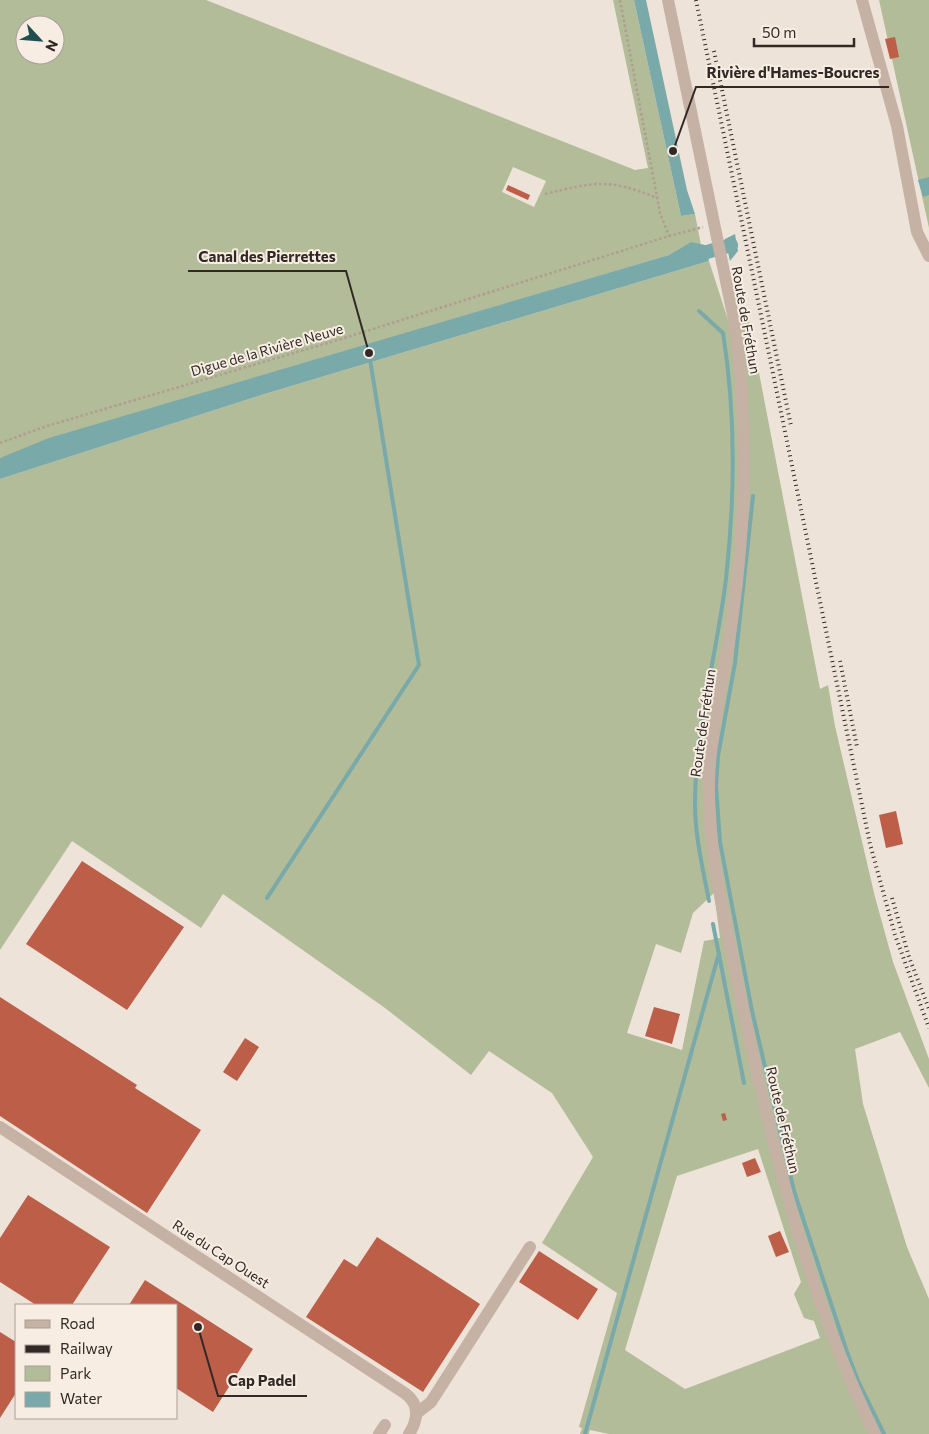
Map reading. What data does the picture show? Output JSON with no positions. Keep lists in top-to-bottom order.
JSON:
{
  "streets": {
    "street": ["Route de Fréthun", "Rue du Cap Ouest"],
    "path": ["Digue de la Rivière Neuve"]
  },
  "crossings": [
    ["Route de Fréthun", "Digue de la Rivière Neuve"]
  ],
  "places": ["Rivière d'Hames-Boucres", "Canal des Pierrettes", "Cap Padel"],
  "legend": [
    "Road",
    "Railway",
    "Park",
    "Water"
  ],
  "scale_bar": "50 m",
  "north": "bottom right"
}
